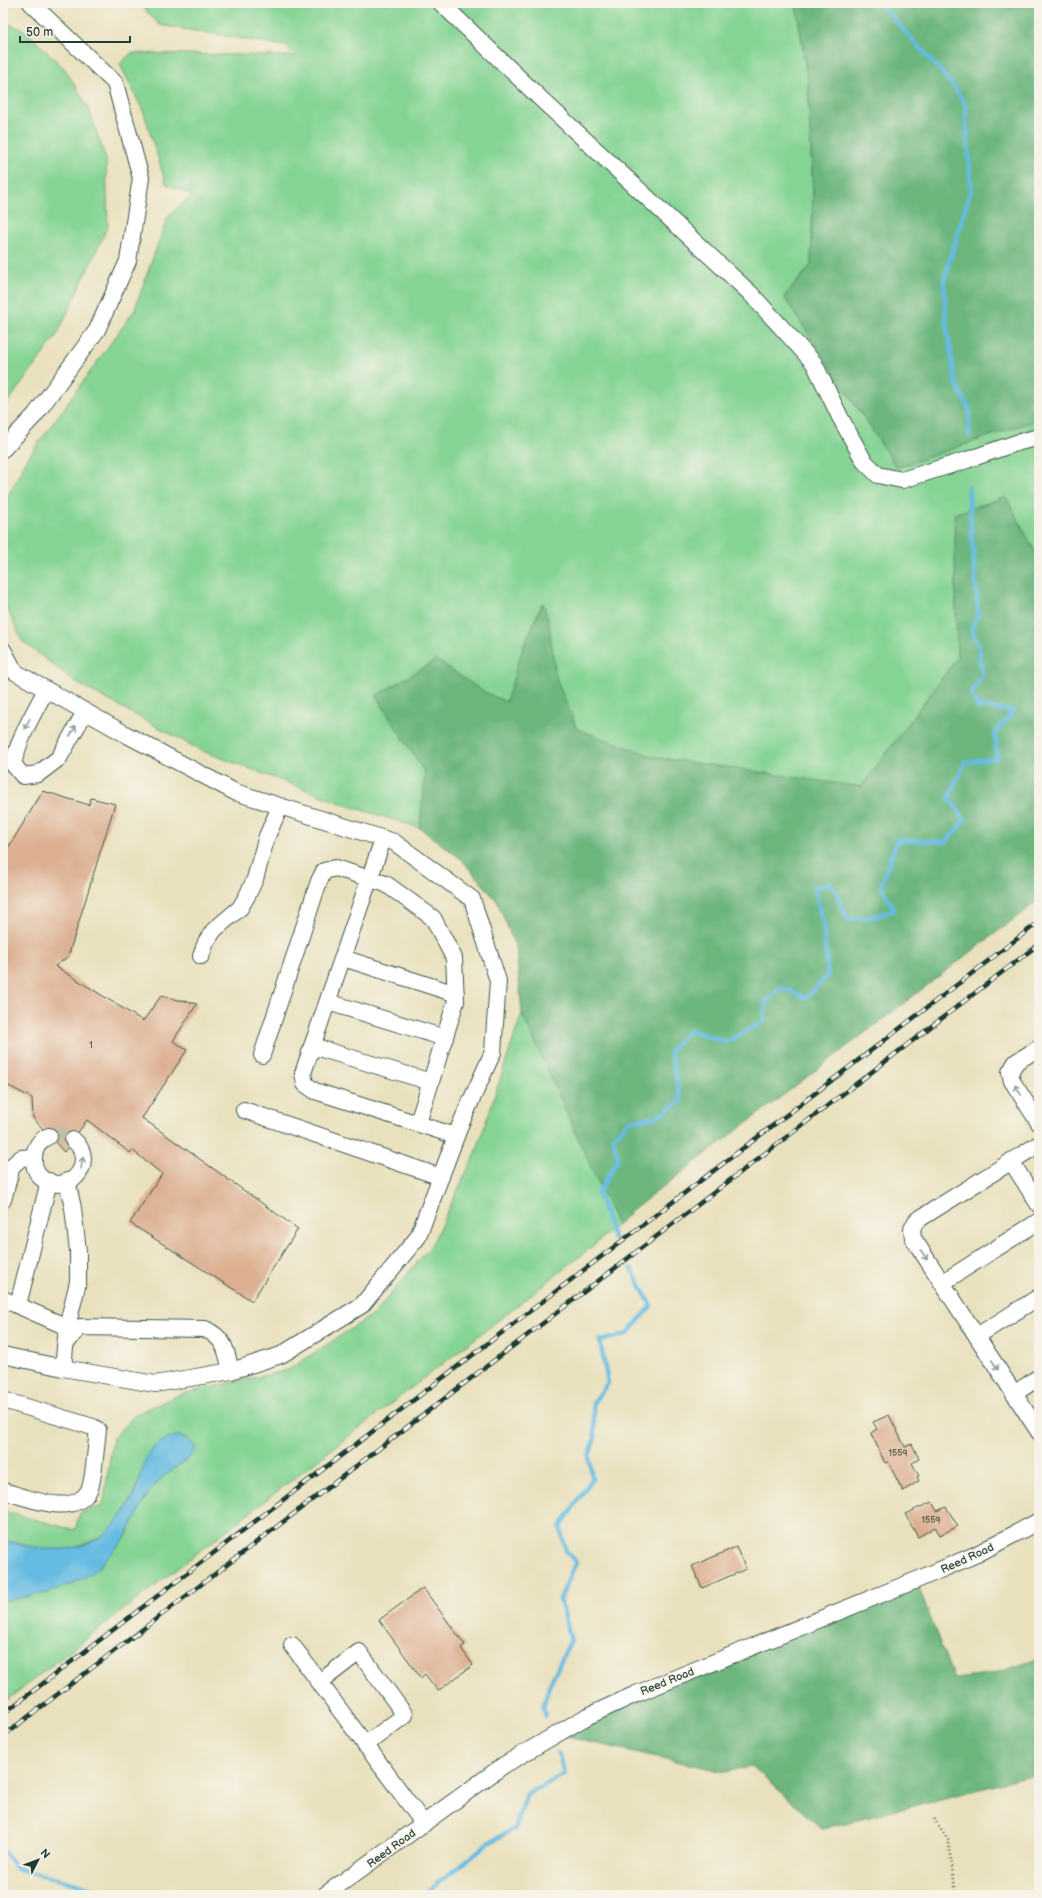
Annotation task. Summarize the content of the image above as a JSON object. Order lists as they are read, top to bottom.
{
  "streets": {
    "street": ["Reed Road"]
  },
  "house_numbers": ["1", "1559", "1559"],
  "scale_bar": "50 m",
  "north": "top right"
}
